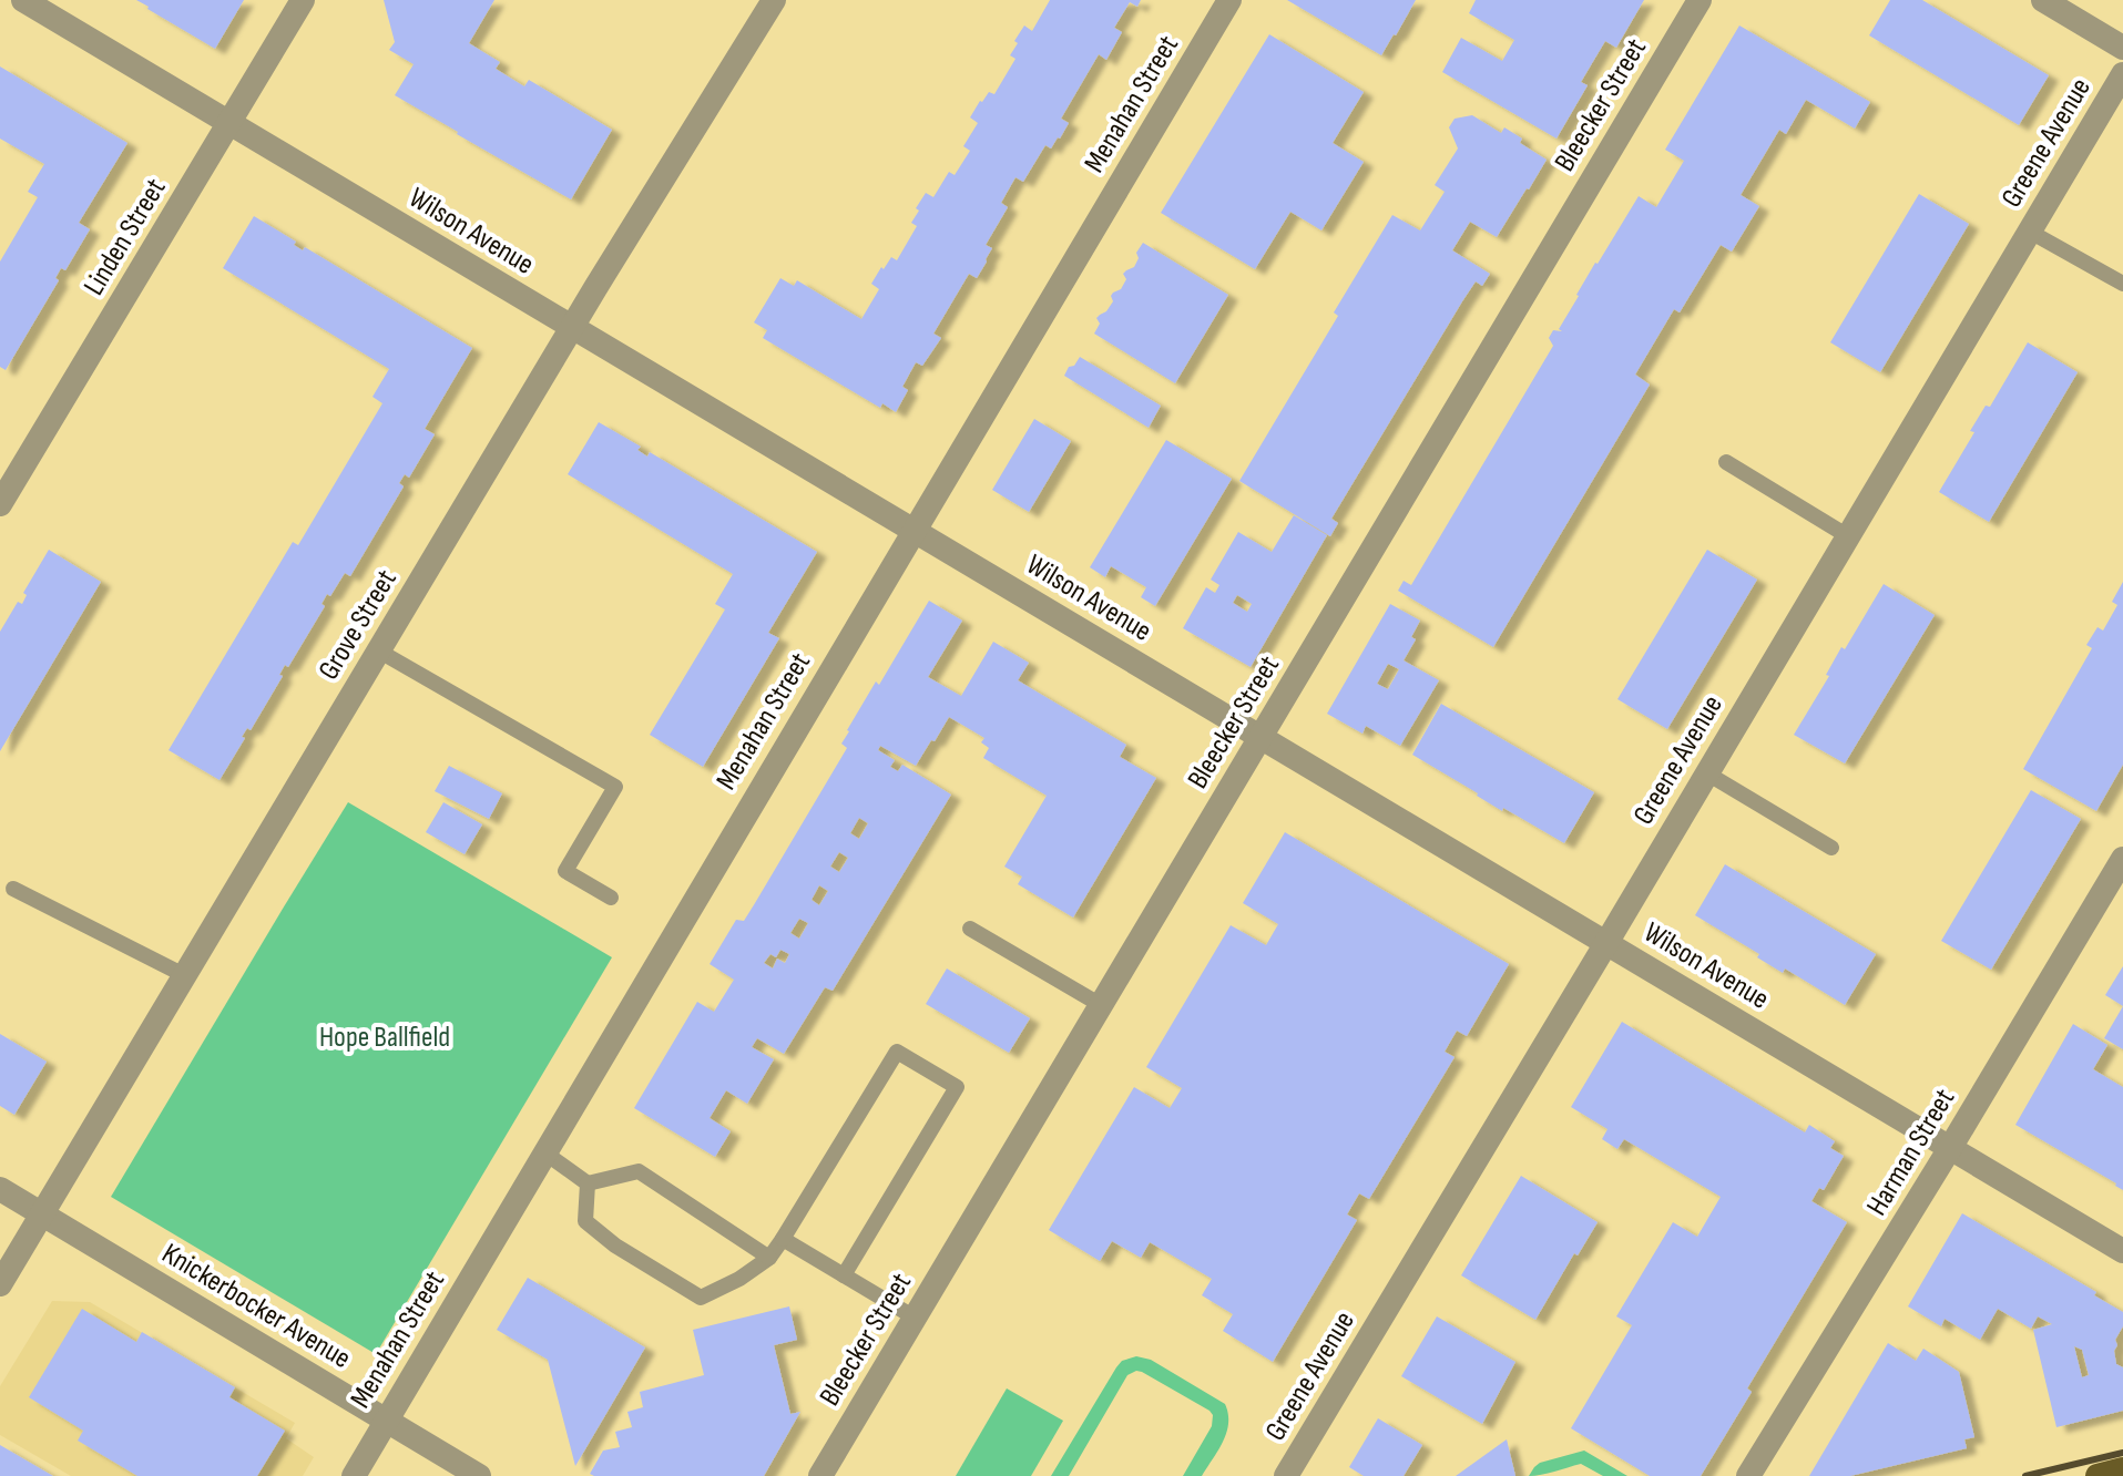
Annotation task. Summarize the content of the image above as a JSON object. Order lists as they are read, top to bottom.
{
  "streets": {
    "street": [
      "Menahan Street",
      "Bleecker Street",
      "Greene Avenue",
      "Wilson Avenue",
      "Linden Street",
      "Grove Street",
      "Harman Street",
      "Knickerbocker Avenue"
    ]
  },
  "crossings": [
    ["Menahan Street", "Wilson Avenue"],
    ["Menahan Street", "Knickerbocker Avenue"],
    ["Bleecker Street", "Wilson Avenue"],
    ["Greene Avenue", "Wilson Avenue"],
    ["Wilson Avenue", "Linden Street"],
    ["Wilson Avenue", "Grove Street"],
    ["Wilson Avenue", "Harman Street"],
    ["Grove Street", "Knickerbocker Avenue"]
  ],
  "parks": ["Hope Ballfield"]
}
